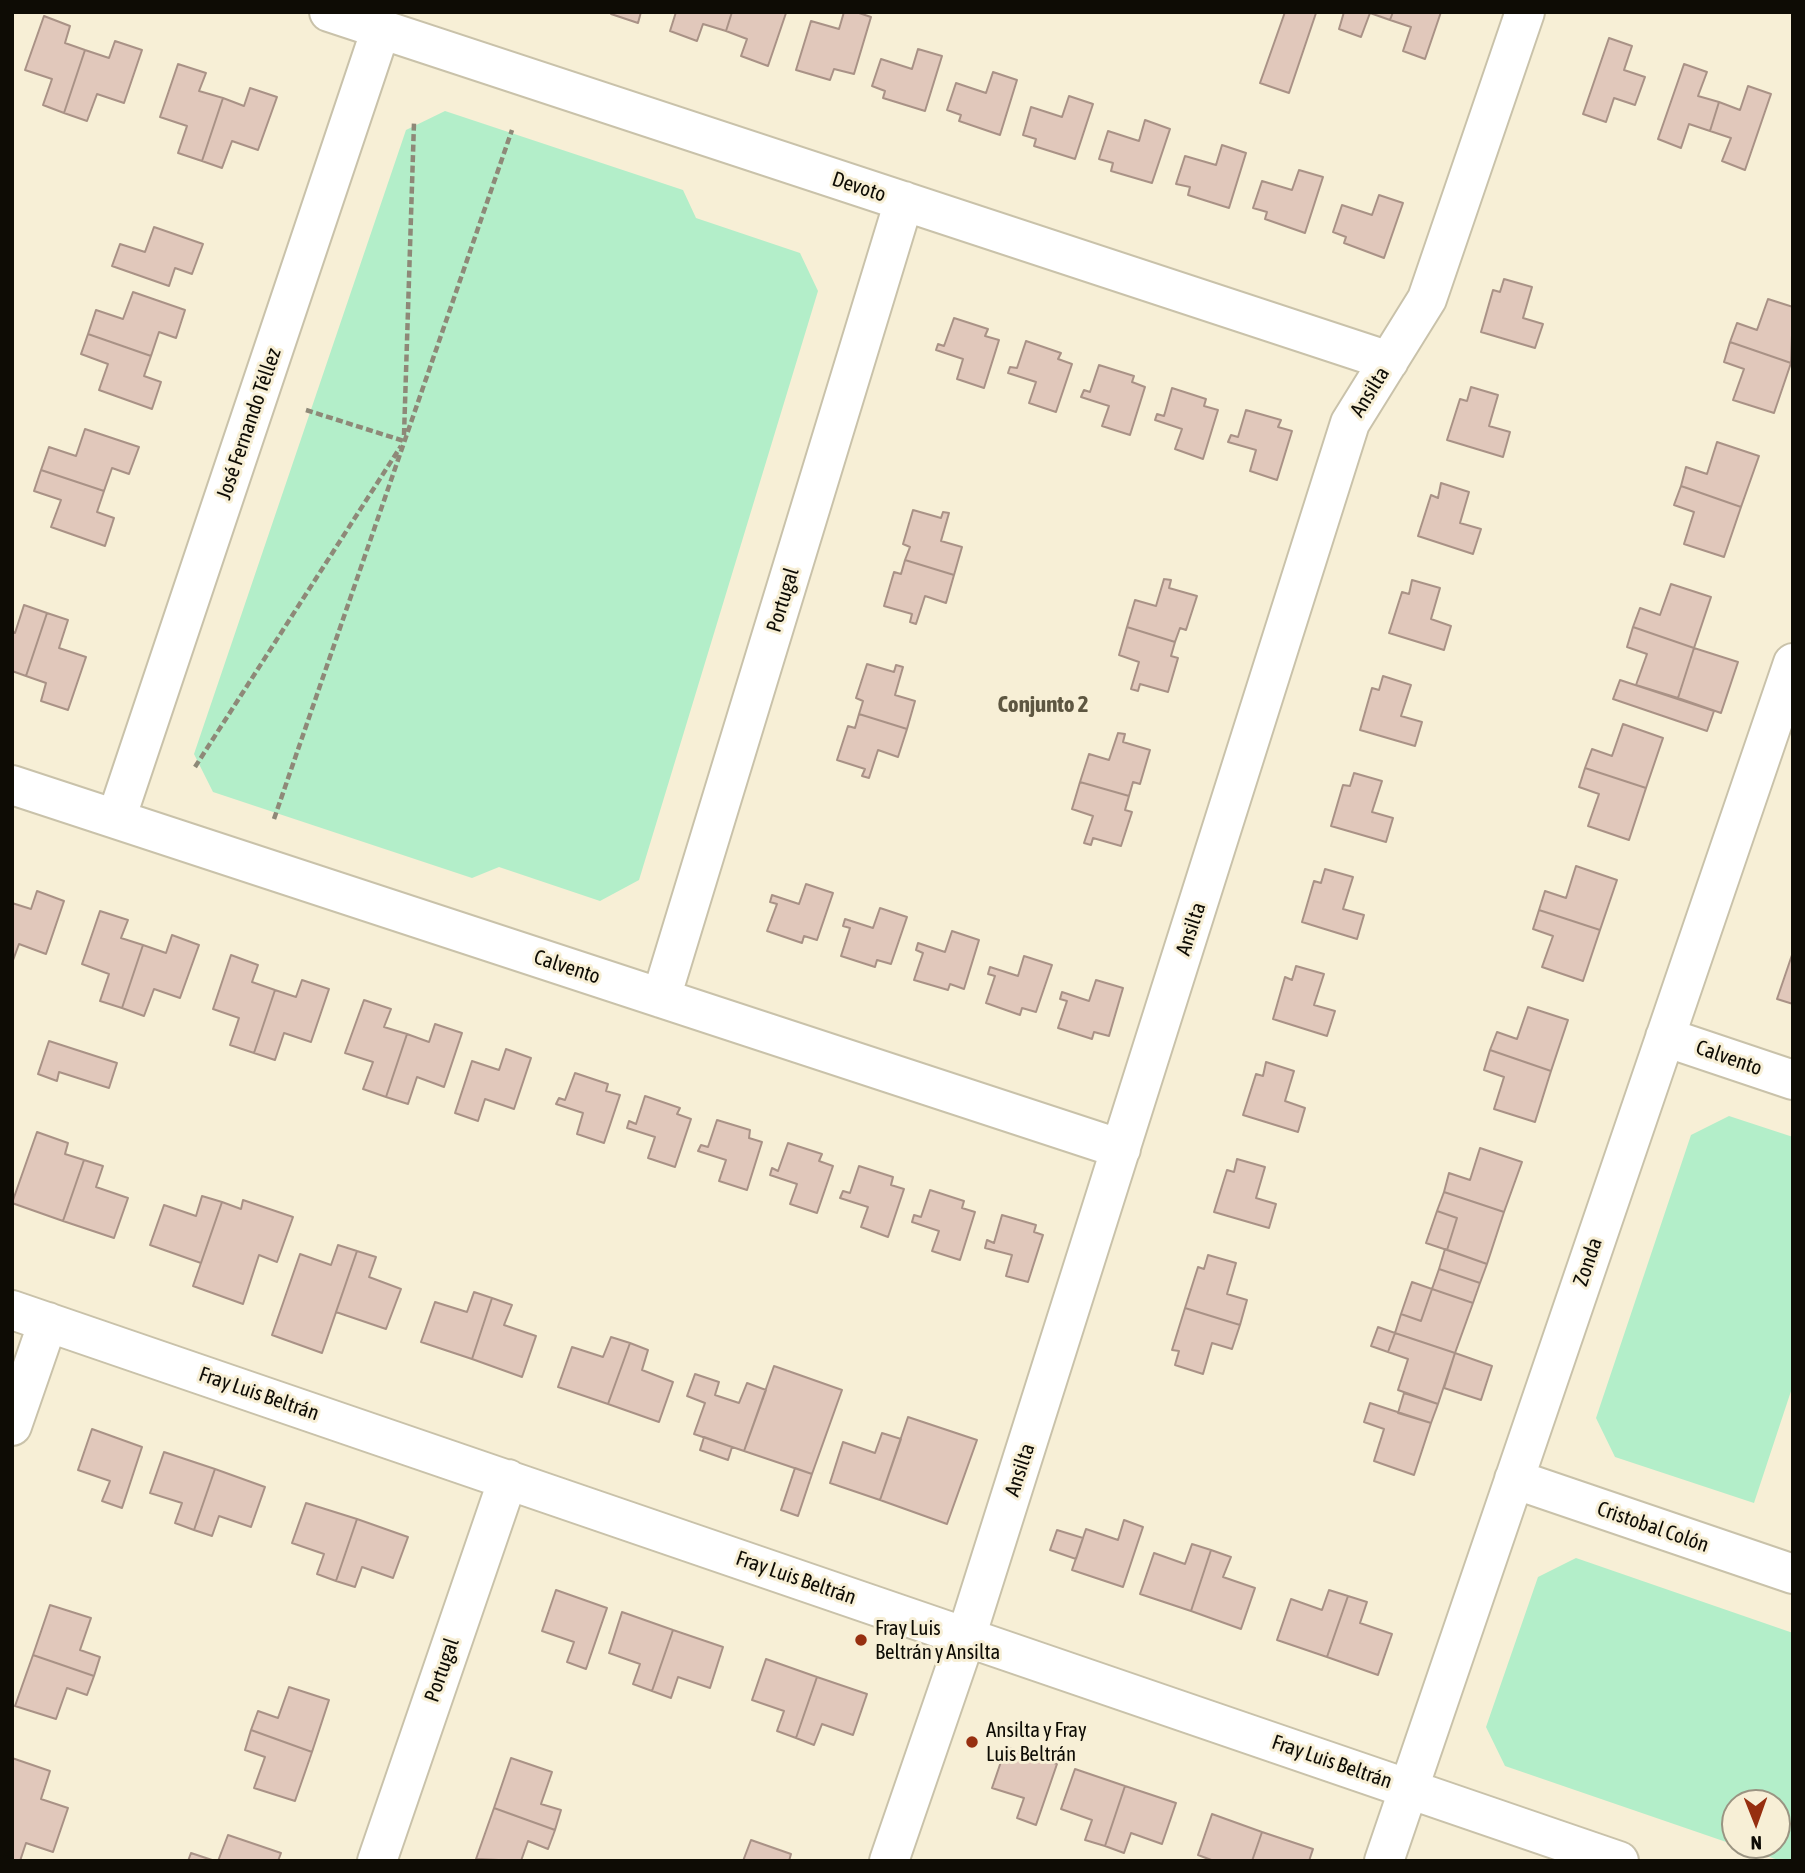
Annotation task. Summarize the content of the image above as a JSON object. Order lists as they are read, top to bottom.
{
  "streets": {
    "street": [
      "Devoto",
      "Ansilta",
      "José Fernando Téllez",
      "Portugal",
      "Calvento",
      "Zonda",
      "Fray Luis Beltrán",
      "Cristobal Colón"
    ]
  },
  "crossings": [
    ["Devoto", "Ansilta"],
    ["Devoto", "José Fernando Téllez"],
    ["Devoto", "Portugal"],
    ["Ansilta", "Calvento"],
    ["Ansilta", "Fray Luis Beltrán"],
    ["José Fernando Téllez", "Calvento"],
    ["Portugal", "Calvento"],
    ["Portugal", "Fray Luis Beltrán"],
    ["Calvento", "Zonda"],
    ["Zonda", "Fray Luis Beltrán"],
    ["Zonda", "Cristobal Colón"]
  ],
  "districts": ["Conjunto 2"],
  "places": ["Fray Luis Beltrán y Ansilta", "Ansilta y Fray Luis Beltrán"],
  "north": "bottom"
}
